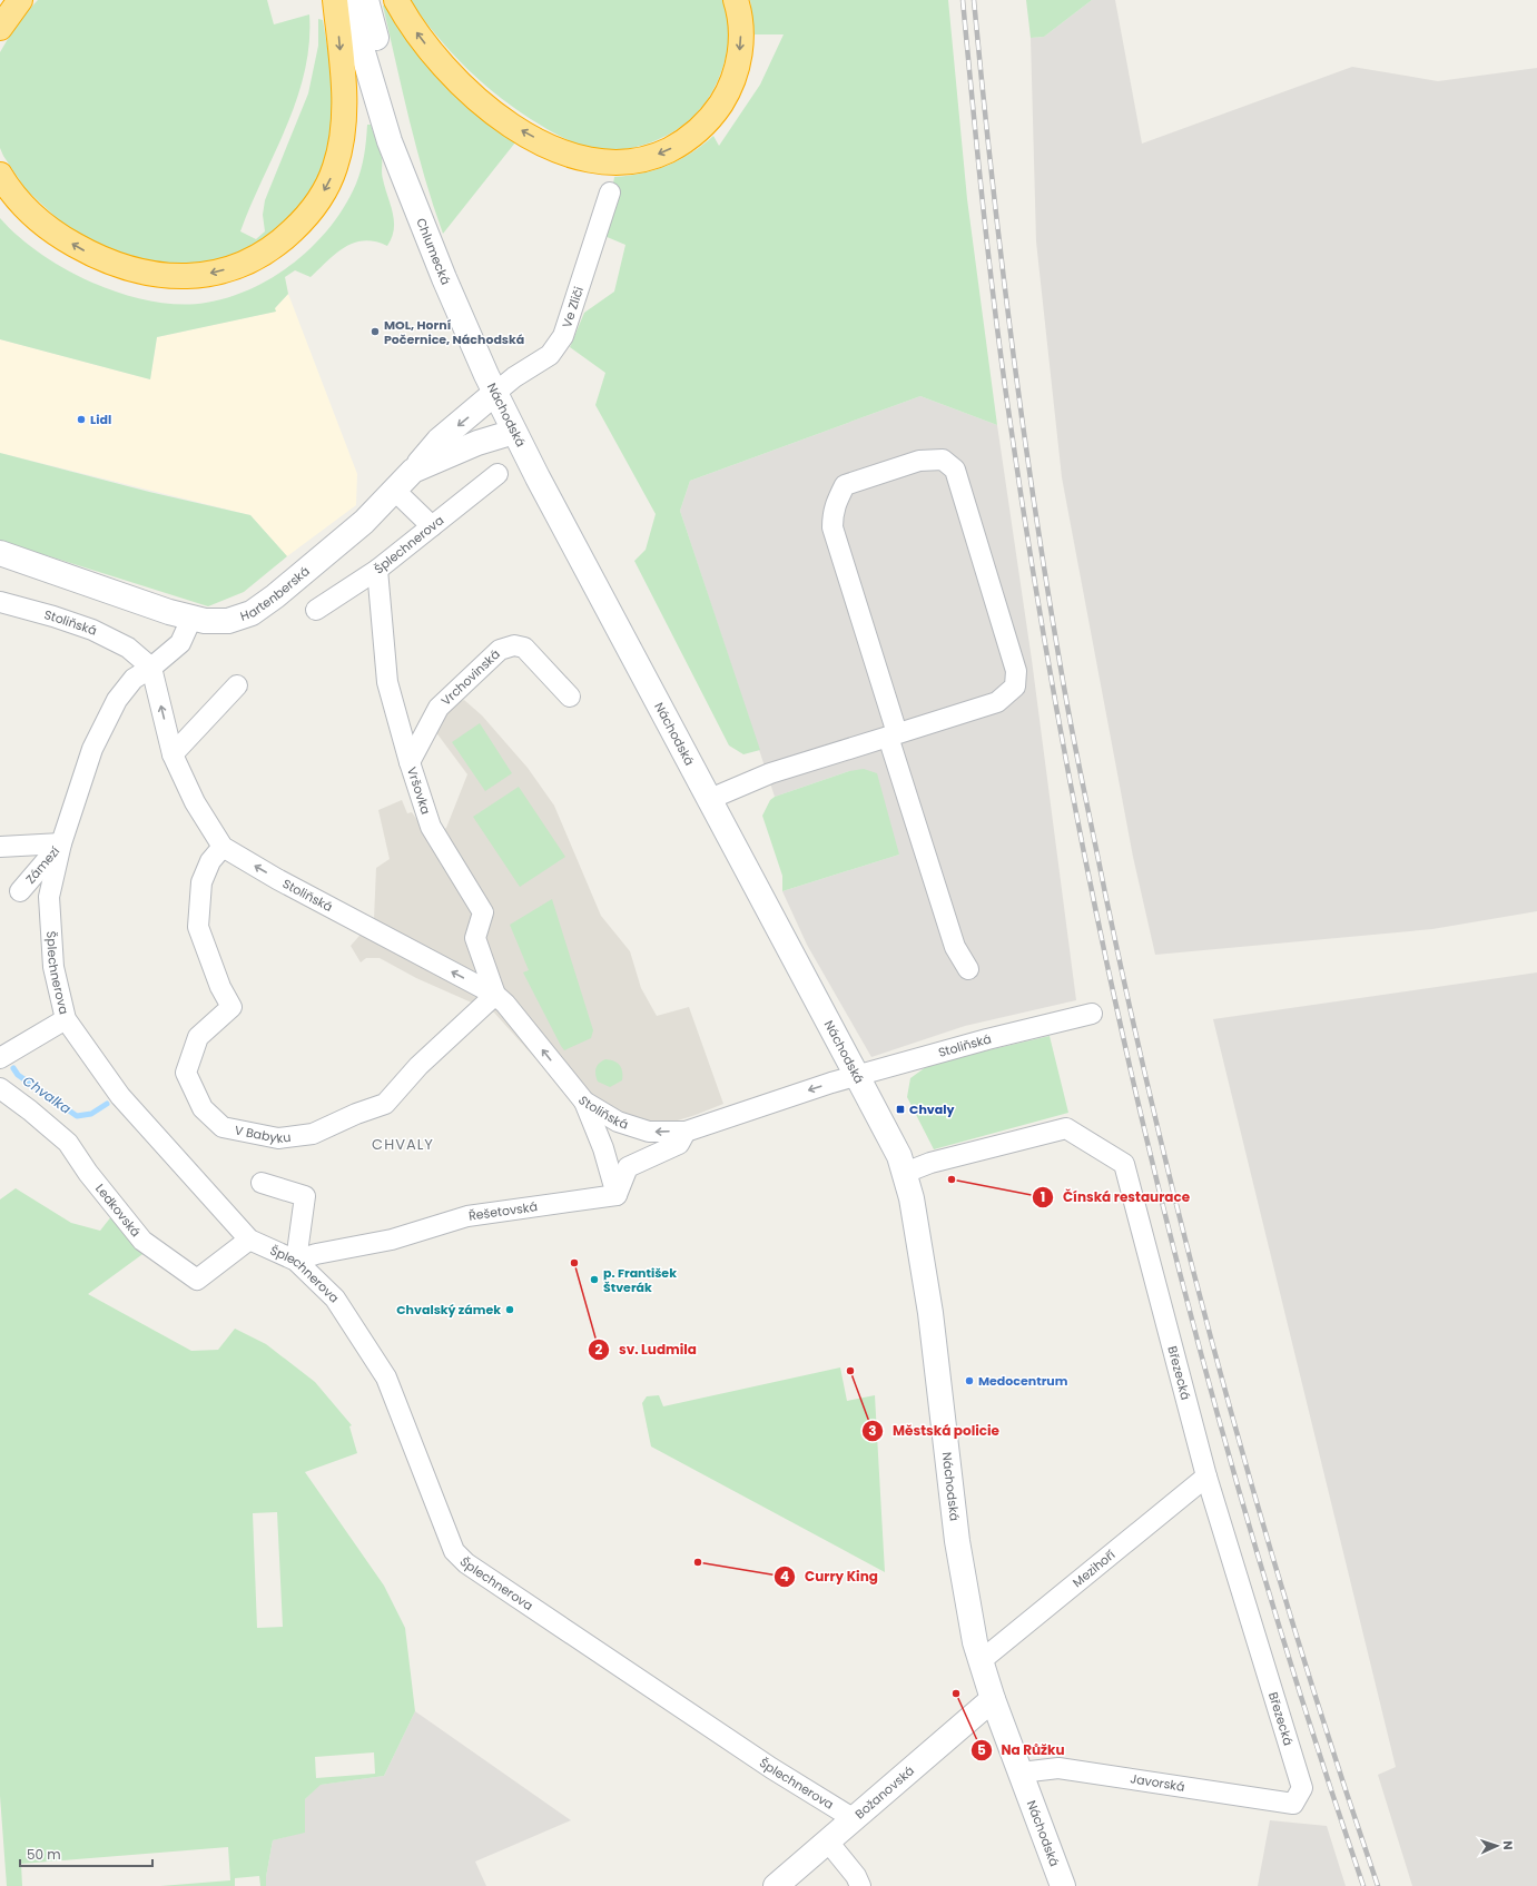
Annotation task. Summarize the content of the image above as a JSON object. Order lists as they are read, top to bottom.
{
  "streets": {
    "main road": [
      "Chlumecká",
      "Náchodská",
      "Hartenberská",
      "Božanovská"
    ],
    "street": [
      "Ve Zliči",
      "Šplechnerova",
      "Stoliňská",
      "Vrchovinská",
      "Vršovka",
      "Zámezí",
      "V Babyku",
      "Ledkovská",
      "Řešetovská",
      "Březecká",
      "Mezihoří",
      "Javorská"
    ]
  },
  "crossings": [
    ["Chlumecká", "Náchodská"],
    ["Ve Zliči", "Náchodská"],
    ["Náchodská", "Hartenberská"],
    ["Náchodská", "Stoliňská"],
    ["Náchodská", "Březecká"],
    ["Náchodská", "Mezihoří"],
    ["Náchodská", "Javorská"],
    ["Náchodská", "Božanovská"],
    ["Šplechnerova", "Hartenberská"],
    ["Šplechnerova", "Stoliňská"],
    ["Šplechnerova", "Vršovka"],
    ["Šplechnerova", "Zámezí"],
    ["Šplechnerova", "Ledkovská"],
    ["Šplechnerova", "Řešetovská"],
    ["Šplechnerova", "Božanovská"],
    ["Stoliňská", "Vršovka"],
    ["Stoliňská", "V Babyku"],
    ["Vrchovinská", "Vršovka"],
    ["Vršovka", "V Babyku"],
    ["Březecká", "Mezihoří"],
    ["Březecká", "Javorská"]
  ],
  "one_way": ["Stoliňská"],
  "districts": ["CHVALY"],
  "water": ["Chvalka"],
  "places": {
    "other": [
      "MOL, Horní Počernice, Náchodská",
      "Lidl",
      "Čínská restaurace",
      "sv. Ludmila",
      "p. František Štverák",
      "Chvalský zámek",
      "Městská policie",
      "Medocentrum",
      "Curry King",
      "Na Růžku"
    ],
    "transit": ["Chvaly"]
  },
  "scale_bar": "50 m",
  "north": "right"
}
